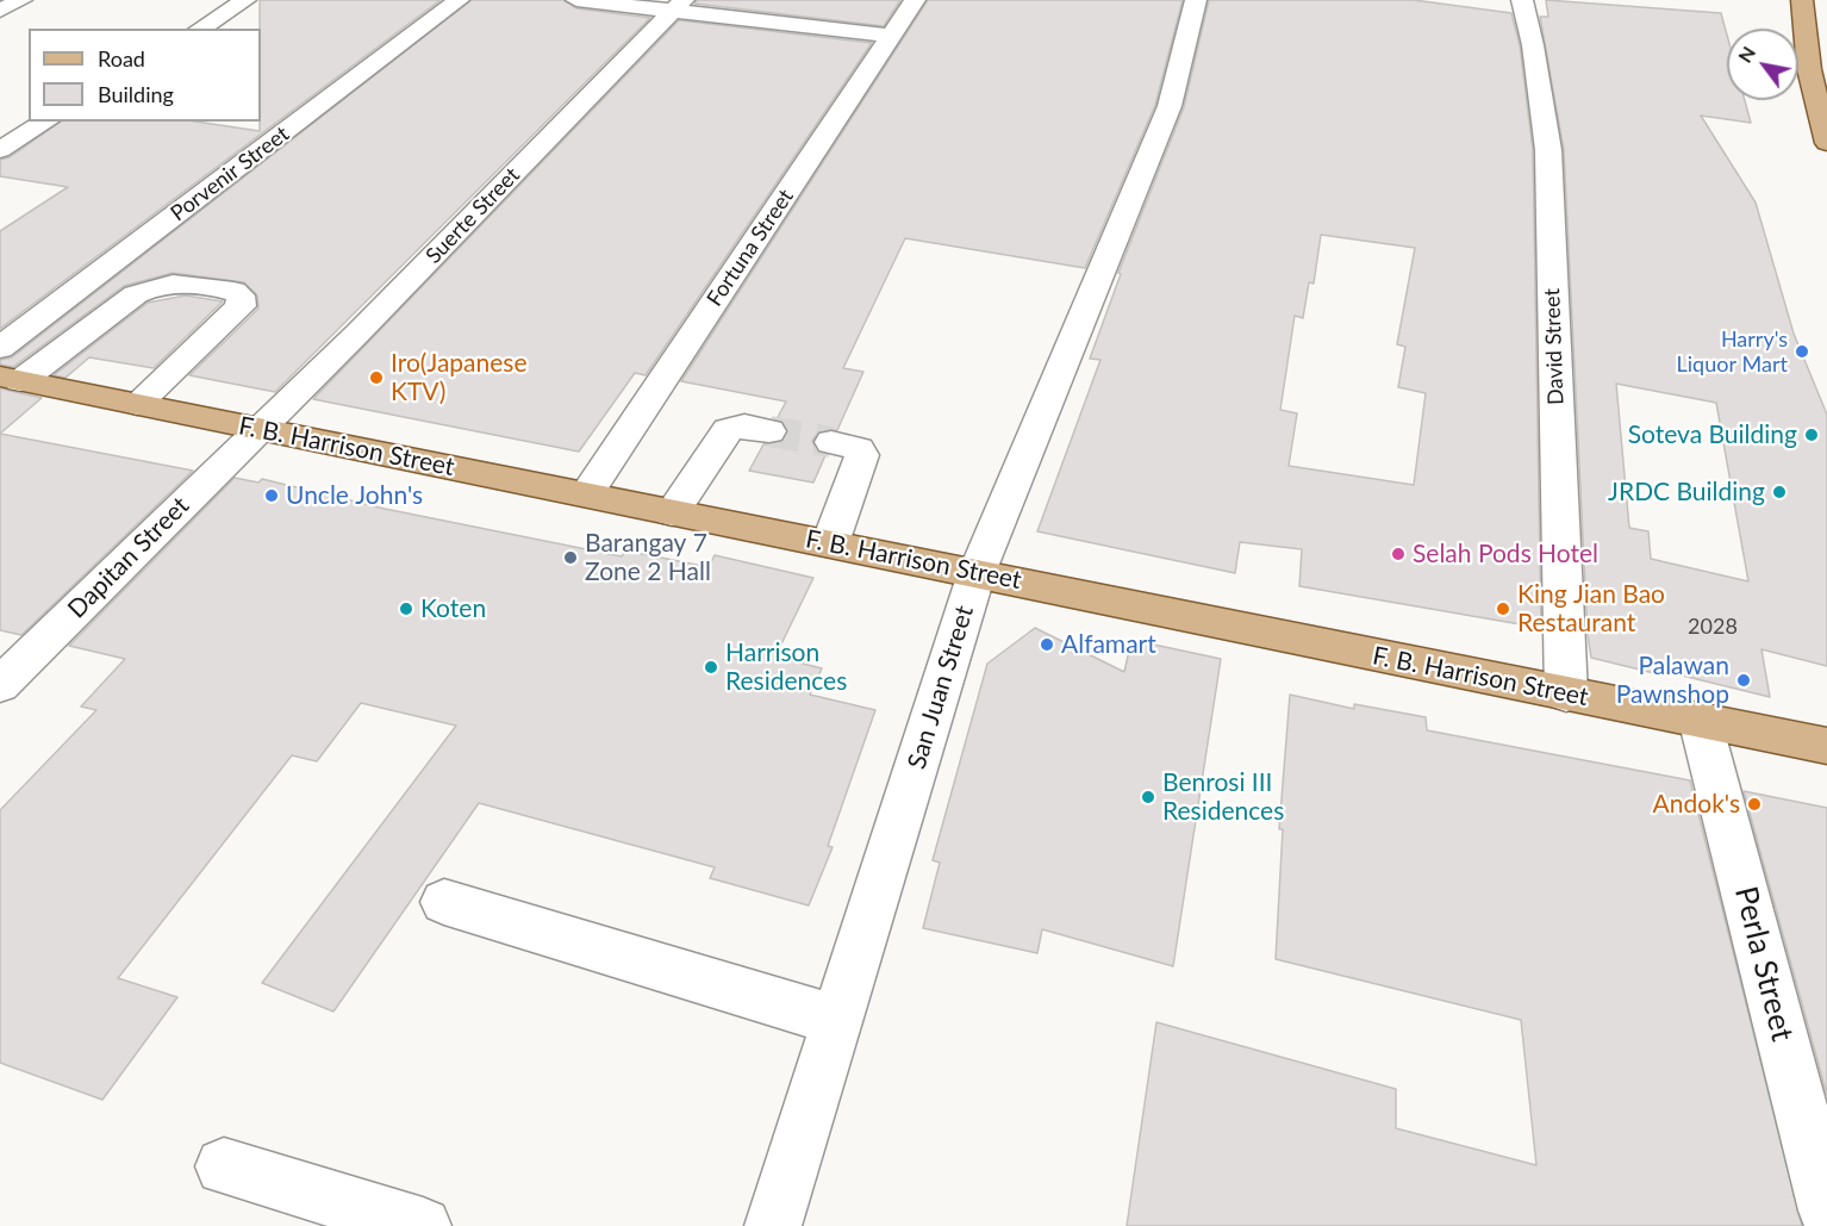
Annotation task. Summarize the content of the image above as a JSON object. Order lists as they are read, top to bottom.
{
  "streets": {
    "main road": ["F. B. Harrison Street"],
    "street": [
      "Porvenir Street",
      "Suerte Street",
      "Fortuna Street",
      "David Street",
      "Dapitan Street",
      "San Juan Street",
      "Perla Street"
    ]
  },
  "crossings": [
    ["Suerte Street", "F. B. Harrison Street"],
    ["Suerte Street", "Dapitan Street"],
    ["Fortuna Street", "F. B. Harrison Street"],
    ["David Street", "F. B. Harrison Street"],
    ["F. B. Harrison Street", "Dapitan Street"],
    ["F. B. Harrison Street", "San Juan Street"],
    ["F. B. Harrison Street", "Perla Street"]
  ],
  "places": [
    "Harry's Liquor Mart",
    "Iro(Japanese KTV)",
    "Soteva Building",
    "JRDC Building",
    "Uncle John's",
    "Selah Pods Hotel",
    "Barangay 7 Zone 2 Hall",
    "Koten",
    "King Jian Bao Restaurant",
    "Alfamart",
    "Harrison Residences",
    "Palawan Pawnshop",
    "Benrosi III Residences",
    "Andok's"
  ],
  "house_numbers": ["2028"],
  "legend": ["Road", "Building"],
  "north": "top left"
}
